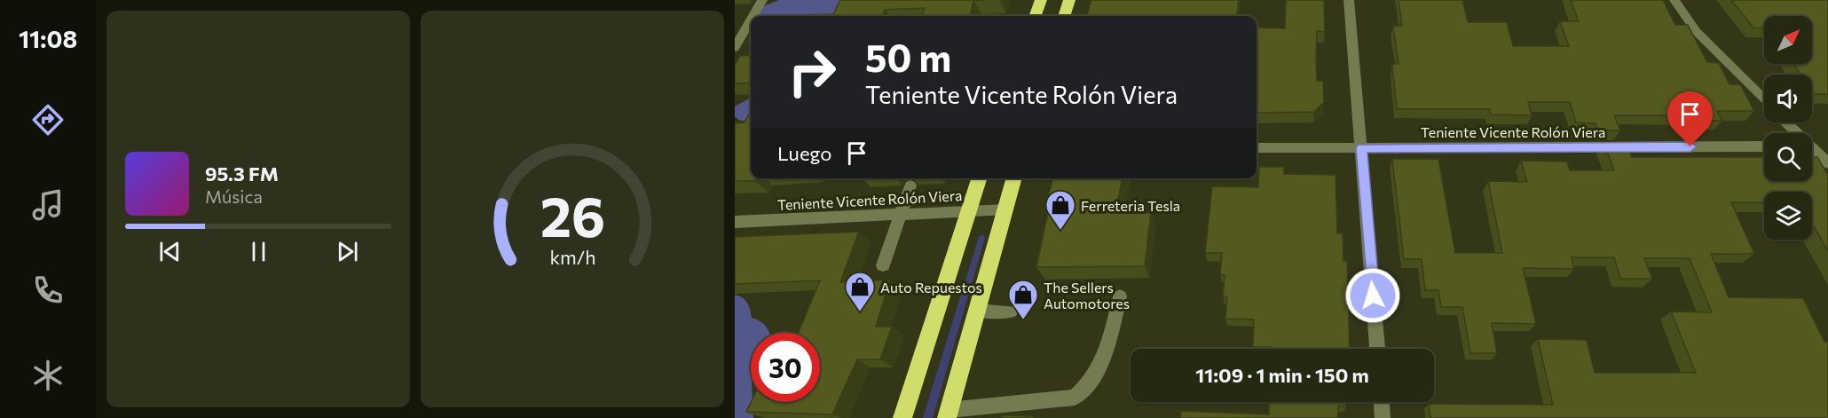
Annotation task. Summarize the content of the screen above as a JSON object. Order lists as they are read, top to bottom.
{
  "streets": {
    "street": ["Teniente Vicente Rolón Viera"]
  },
  "places": {
    "shop": ["Ferreteria Tesla", "Auto Repuestos", "The Sellers Automotores"]
  },
  "north": "top right",
  "page": {
    "tabs": "11:08",
    "turn": ["50 m", "Teniente Vicente Rolón Viera"],
    "then": "Luego",
    "song": ["95.3 FM", "Música"],
    "limit": "30",
    "trip": "11:09 · 1 min · 150 m",
    "gauge": ["26", "km/h"]
  }
}
